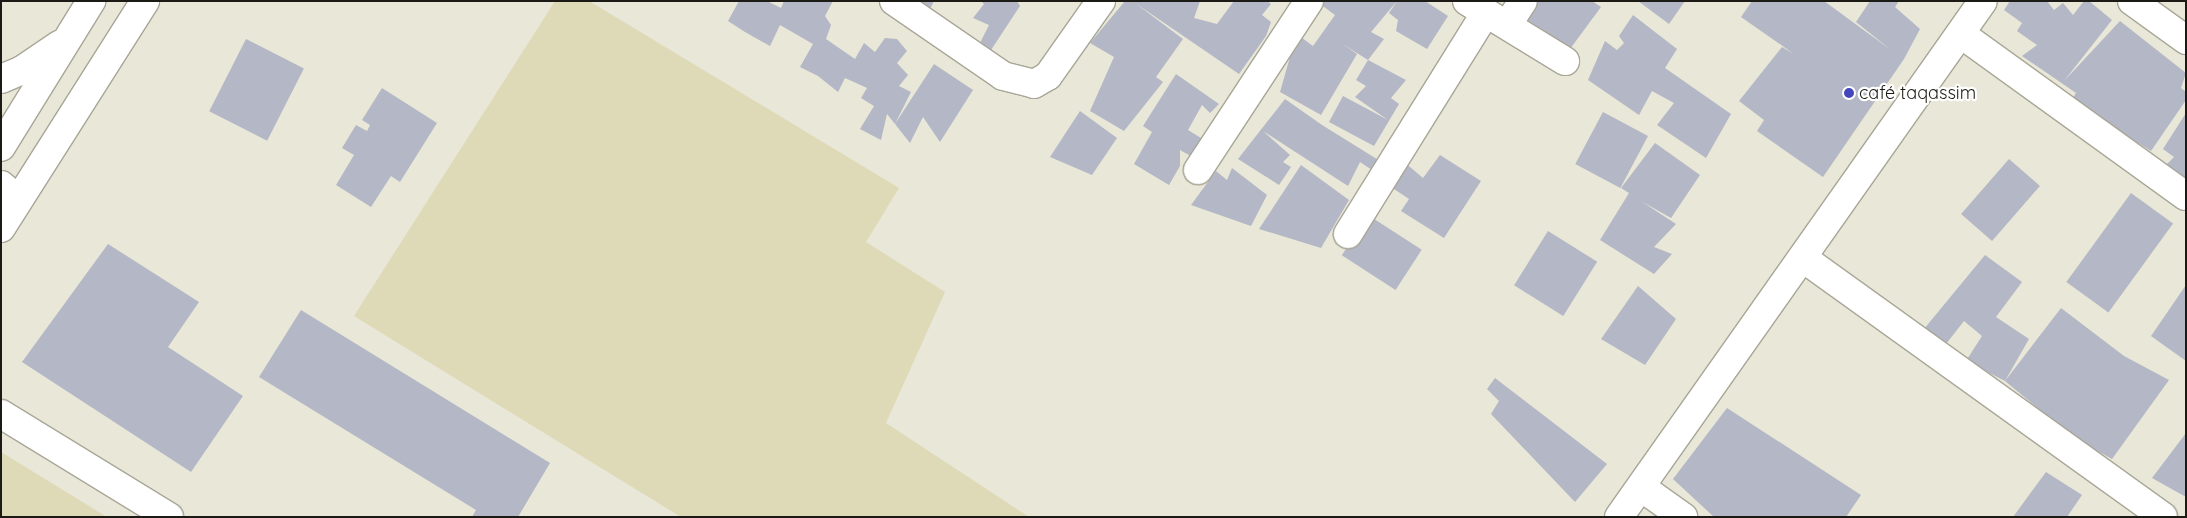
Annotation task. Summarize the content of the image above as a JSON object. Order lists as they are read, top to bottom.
{
  "places": ["café taqassim"]
}
